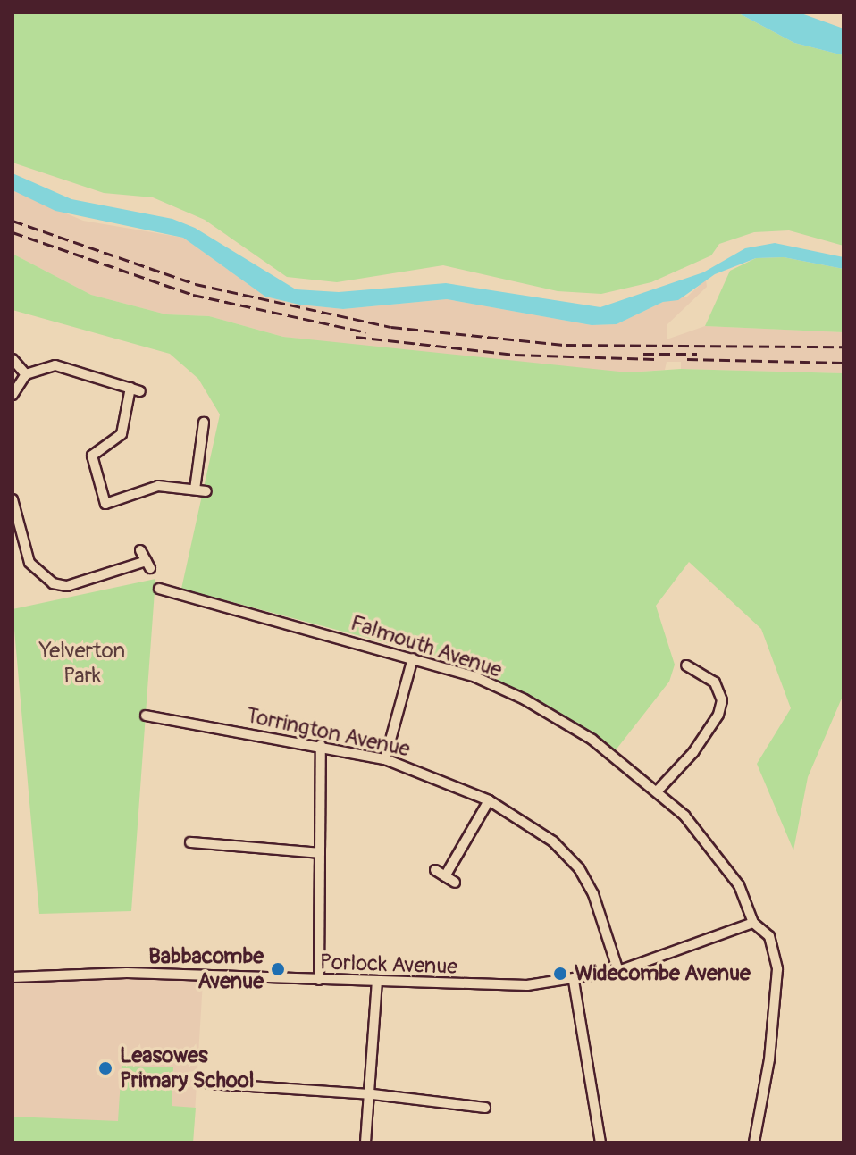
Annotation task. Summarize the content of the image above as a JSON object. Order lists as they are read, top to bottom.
{
  "streets": {
    "street": ["Falmouth Avenue", "Torrington Avenue", "Porlock Avenue"]
  },
  "crossings": [
    ["Falmouth Avenue", "Porlock Avenue"],
    ["Torrington Avenue", "Porlock Avenue"]
  ],
  "parks": ["Yelverton Park"],
  "places": ["Babbacombe Avenue", "Widecombe Avenue", "Leasowes Primary School"]
}
